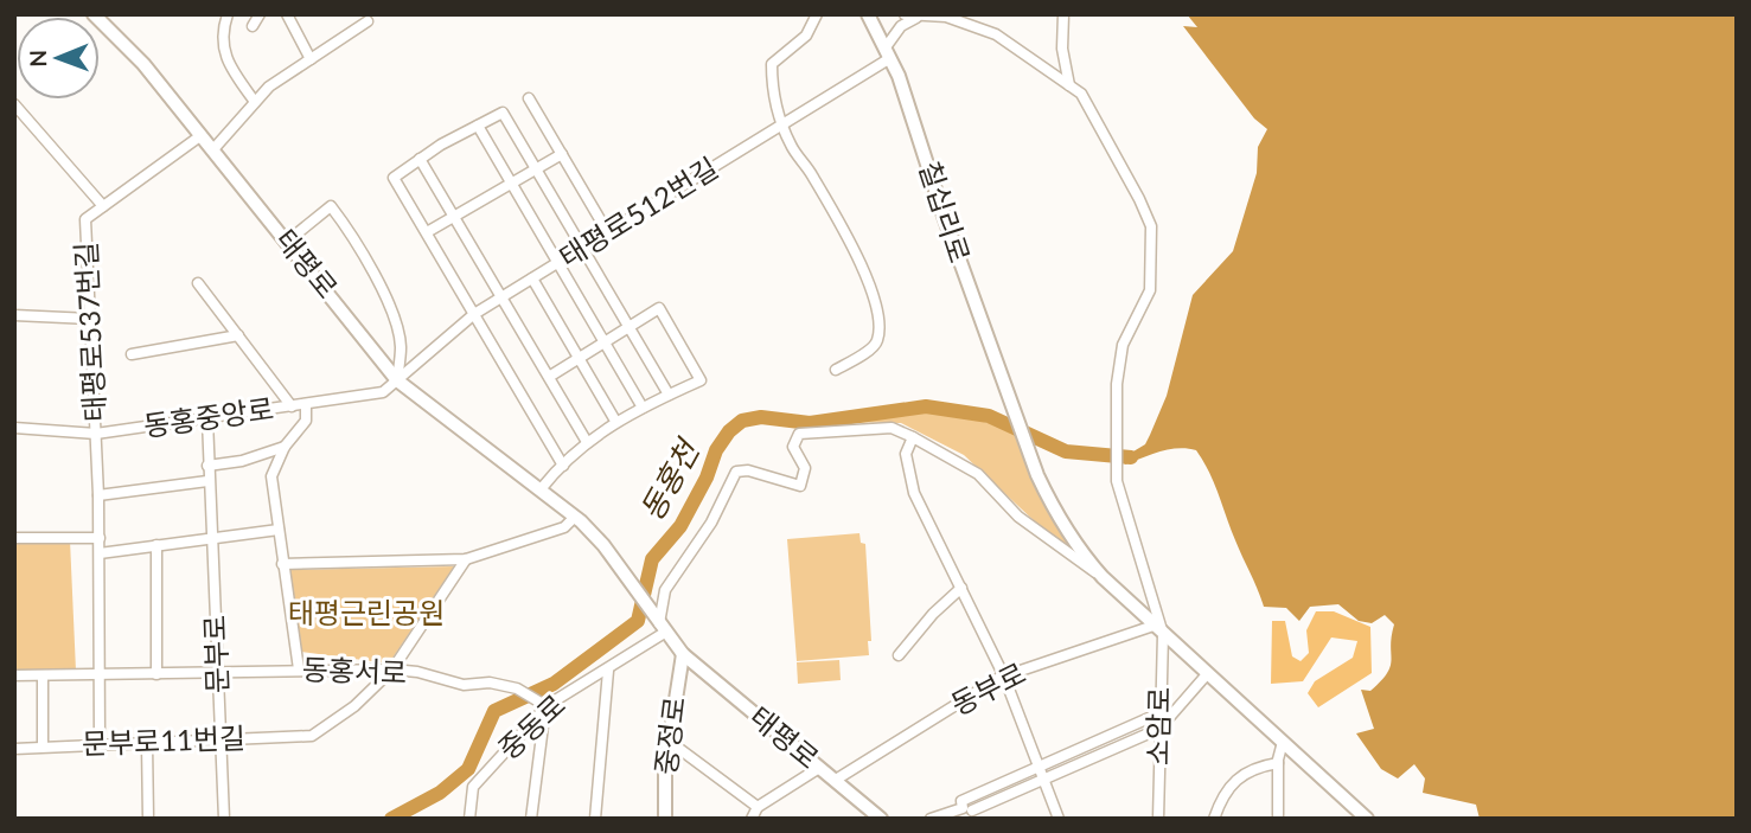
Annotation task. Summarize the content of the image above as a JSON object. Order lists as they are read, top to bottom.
{
  "streets": {
    "main road": ["칠십리로", "태평로", "중정로"],
    "street": [
      "태평로512번길",
      "태평로537번길",
      "동홍중앙로",
      "문부로",
      "동홍서로",
      "동부로",
      "소암로",
      "중동로",
      "문부로11번길"
    ]
  },
  "crossings": [
    ["칠십리로", "태평로512번길"],
    ["태평로512번길", "태평로"],
    ["태평로512번길", "동홍중앙로"],
    ["태평로", "태평로537번길"],
    ["태평로", "동홍중앙로"],
    ["태평로", "동부로"],
    ["태평로", "중동로"],
    ["태평로", "중정로"],
    ["태평로537번길", "동홍중앙로"],
    ["태평로537번길", "동홍서로"],
    ["태평로537번길", "문부로11번길"],
    ["동홍중앙로", "문부로"],
    ["문부로", "동홍서로"],
    ["문부로", "문부로11번길"],
    ["동홍서로", "중동로"],
    ["동홍서로", "문부로11번길"],
    ["동부로", "소암로"]
  ],
  "water": ["동홍천"],
  "parks": ["태평근린공원"],
  "north": "left"
}
